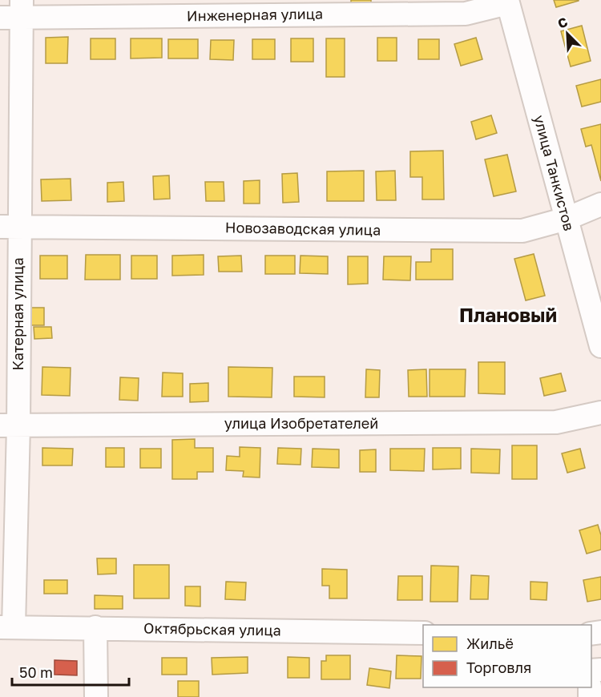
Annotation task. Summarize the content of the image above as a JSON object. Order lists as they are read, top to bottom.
{
  "streets": {
    "street": [
      "Инженерная улица",
      "улица Танкистов",
      "Новозаводская улица",
      "Катерная улица",
      "улица Изобретателей",
      "Октябрьская улица"
    ]
  },
  "crossings": [
    ["Инженерная улица", "улица Танкистов"],
    ["Инженерная улица", "Катерная улица"],
    ["улица Танкистов", "Новозаводская улица"],
    ["Новозаводская улица", "Катерная улица"],
    ["Катерная улица", "улица Изобретателей"],
    ["Катерная улица", "Октябрьская улица"]
  ],
  "districts": ["Плановый"],
  "legend": ["Жильё", "Торговля"],
  "scale_bar": "50 m",
  "north": "top left"
}
